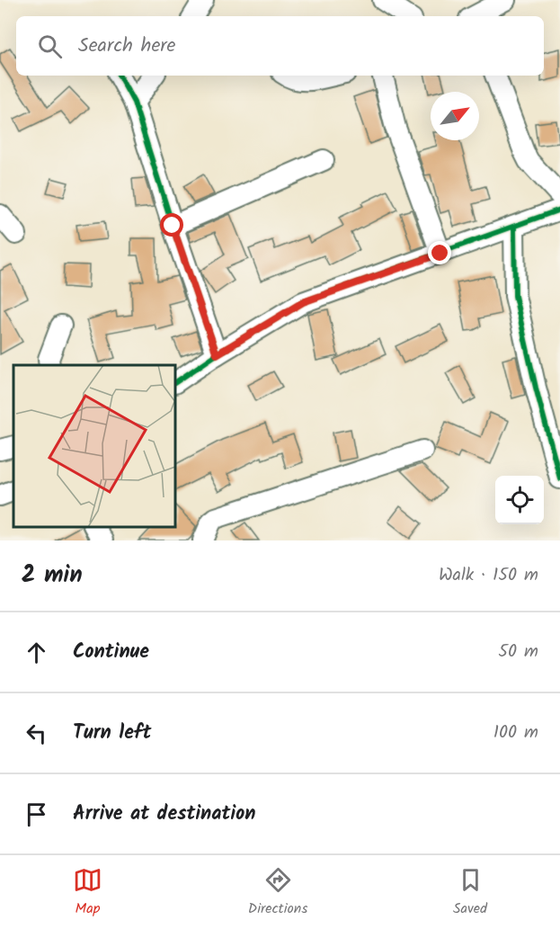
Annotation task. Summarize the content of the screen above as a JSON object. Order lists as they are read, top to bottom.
{
  "north": "top right",
  "page": {
    "search": "Search here",
    "heading": ["2 min", "Walk · 150 m"],
    "list": [
      ["Continue", "50 m"],
      ["Turn left", "100 m"],
      "Arrive at destination"
    ],
    "nav": ["Map", "Directions", "Saved"]
  }
}
